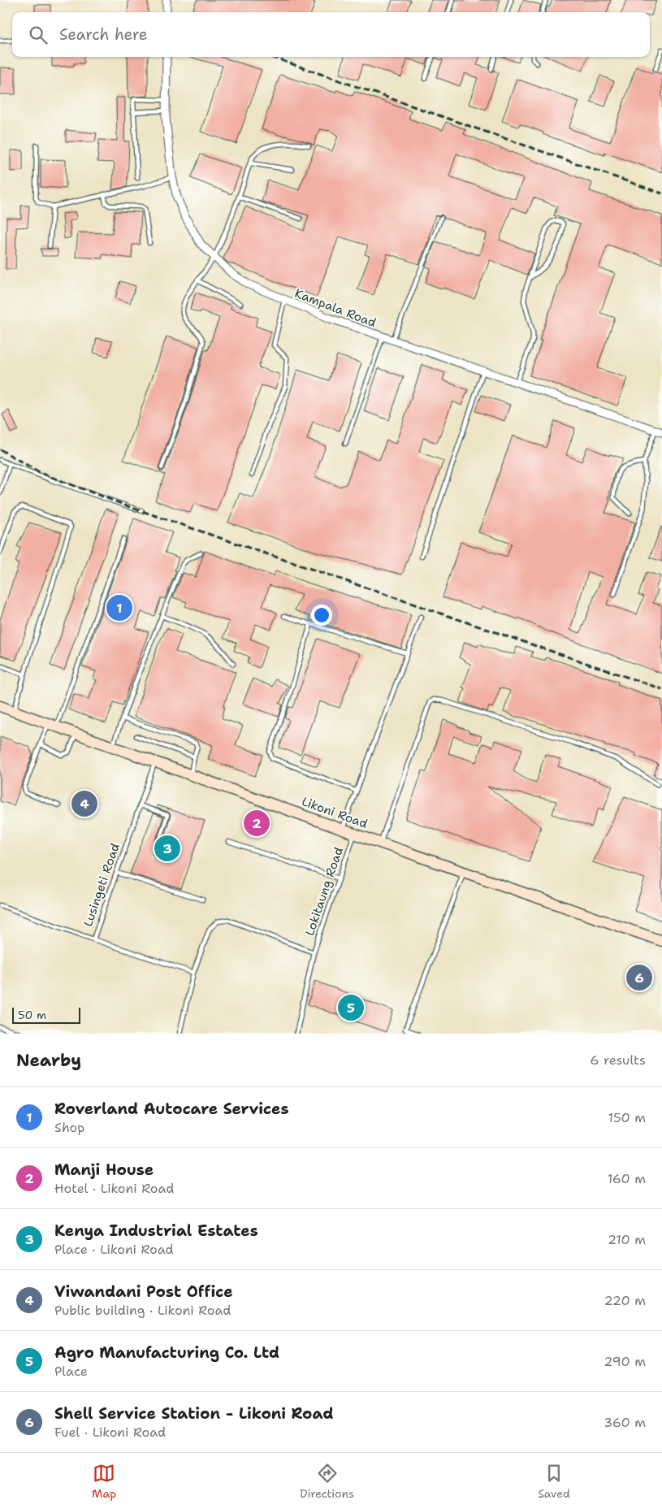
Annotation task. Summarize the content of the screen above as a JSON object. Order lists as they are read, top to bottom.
{
  "streets": {
    "street": ["Kampala Road", "Likoni Road"],
    "lane": ["Lusingeti Road", "Lokitaung Road"]
  },
  "crossings": [
    ["Likoni Road", "Lusingeti Road"],
    ["Likoni Road", "Lokitaung Road"]
  ],
  "scale_bar": "50 m",
  "page": {
    "search": "Search here",
    "pins": [
      "1",
      "4",
      "2",
      "3",
      "6",
      "5"
    ],
    "scale": "50 m",
    "heading": ["Nearby", "6 results"],
    "list": [
      {
        "mark": "1",
        "name": "Roverland Autocare Services",
        "note": "Shop",
        "value": "150 m"
      },
      {
        "mark": "2",
        "name": "Manji House",
        "note": "Hotel · Likoni Road",
        "value": "160 m"
      },
      {
        "mark": "3",
        "name": "Kenya Industrial Estates",
        "note": "Place · Likoni Road",
        "value": "210 m"
      },
      {
        "mark": "4",
        "name": "Viwandani Post Office",
        "note": "Public building · Likoni Road",
        "value": "220 m"
      },
      {
        "mark": "5",
        "name": "Agro Manufacturing Co. Ltd",
        "note": "Place",
        "value": "290 m"
      },
      {
        "mark": "6",
        "name": "Shell Service Station - Likoni Road",
        "note": "Fuel · Likoni Road",
        "value": "360 m"
      }
    ],
    "nav": ["Map", "Directions", "Saved"]
  }
}
